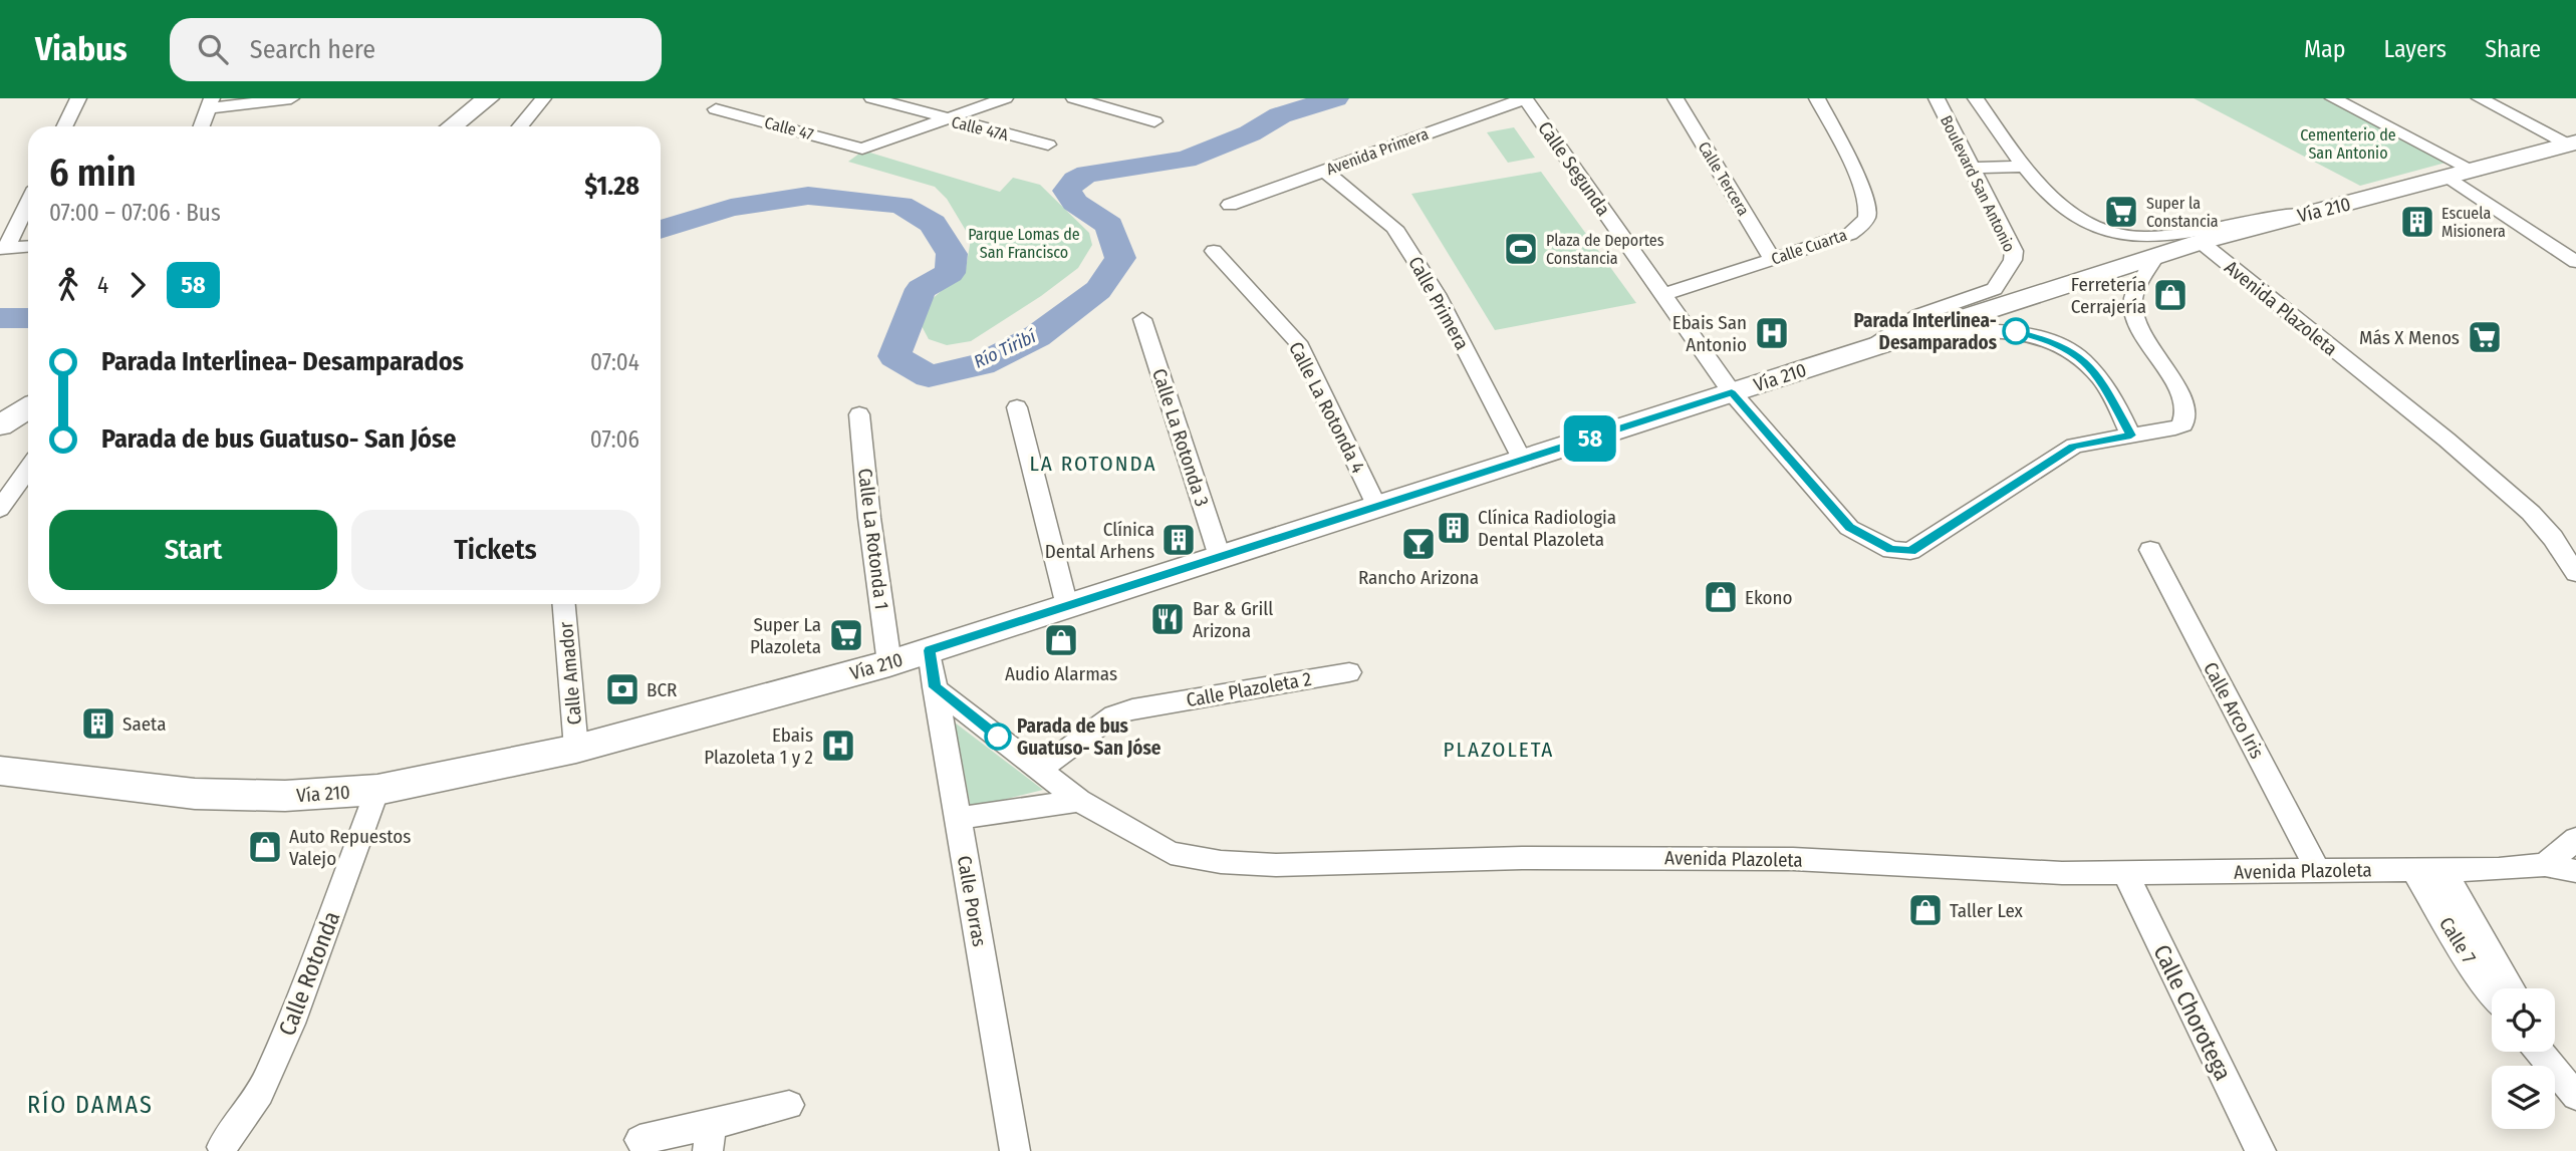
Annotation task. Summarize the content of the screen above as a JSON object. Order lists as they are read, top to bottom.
{
  "streets": {
    "main road": ["Vía 210"],
    "street": [
      "Calle 47",
      "Calle 47A",
      "Avenida Primera",
      "Calle Segunda",
      "Calle Tercera",
      "Boulevard San Antonio",
      "Calle Cuarta",
      "Calle Primera",
      "Avenida Plazoleta",
      "Calle La Rotonda 4",
      "Calle La Rotonda 3",
      "Calle La Rotonda 1",
      "Calle Amador",
      "Calle Plazoleta 2",
      "Calle Arco Iris",
      "Calle Porras",
      "Calle 7",
      "Calle Rotonda",
      "Calle Chorotega"
    ]
  },
  "crossings": [
    ["Calle 47", "Calle 47A"],
    ["Avenida Primera", "Calle Segunda"],
    ["Avenida Primera", "Calle Primera"],
    ["Calle Segunda", "Vía 210"],
    ["Calle Segunda", "Calle Cuarta"],
    ["Calle Tercera", "Calle Cuarta"],
    ["Boulevard San Antonio", "Vía 210"],
    ["Vía 210", "Calle Primera"],
    ["Vía 210", "Avenida Plazoleta"],
    ["Vía 210", "Calle La Rotonda 4"],
    ["Vía 210", "Calle La Rotonda 3"],
    ["Vía 210", "Calle La Rotonda 1"],
    ["Vía 210", "Calle Amador"],
    ["Vía 210", "Calle Porras"],
    ["Vía 210", "Calle Rotonda"],
    ["Avenida Plazoleta", "Calle Plazoleta 2"],
    ["Avenida Plazoleta", "Calle Arco Iris"],
    ["Avenida Plazoleta", "Calle Porras"],
    ["Avenida Plazoleta", "Calle 7"],
    ["Avenida Plazoleta", "Calle Chorotega"]
  ],
  "districts": ["LA ROTONDA", "PLAZOLETA", "RÍO DAMAS"],
  "water": ["Río Tiribí"],
  "parks": ["Cementerio de San Antonio", "Parque Lomas de San Francisco"],
  "places": {
    "supermarket": ["Super la Constancia", "Más X Menos", "Super La Plazoleta"],
    "building": [
      "Escuela Misionera",
      "Clínica Radiologia Dental Plazoleta",
      "Clínica Dental Arhens",
      "Saeta"
    ],
    "sports": ["Plaza de Deportes Constancia"],
    "shop": [
      "Ferretería Cerrajería",
      "Ekono",
      "Audio Alarmas",
      "Auto Repuestos Valejo",
      "Taller Lex"
    ],
    "other": ["Parada Interlinea- Desamparados", "Parada de bus Guatuso- San Jóse"],
    "hospital": ["Ebais San Antonio", "Ebais Plazoleta 1 y 2"],
    "bar": ["Rancho Arizona"],
    "restaurant": ["Bar & Grill Arizona"],
    "bank": ["BCR"]
  },
  "lines": ["bus line 58"],
  "page": {
    "header": "Viabus",
    "search": "Search here",
    "nav": ["Map", "Layers", "Share"],
    "on_map": "58",
    "heading": ["6 min", "07:00 – 07:06 · Bus", "$1.28"],
    "legs": ["4", "58"],
    "list": [
      {
        "name": "Parada Interlinea- Desamparados",
        "value": "07:04"
      },
      {
        "name": "Parada de bus Guatuso- San Jóse",
        "value": "07:06"
      }
    ],
    "buttons": ["Start", "Tickets"]
  }
}
